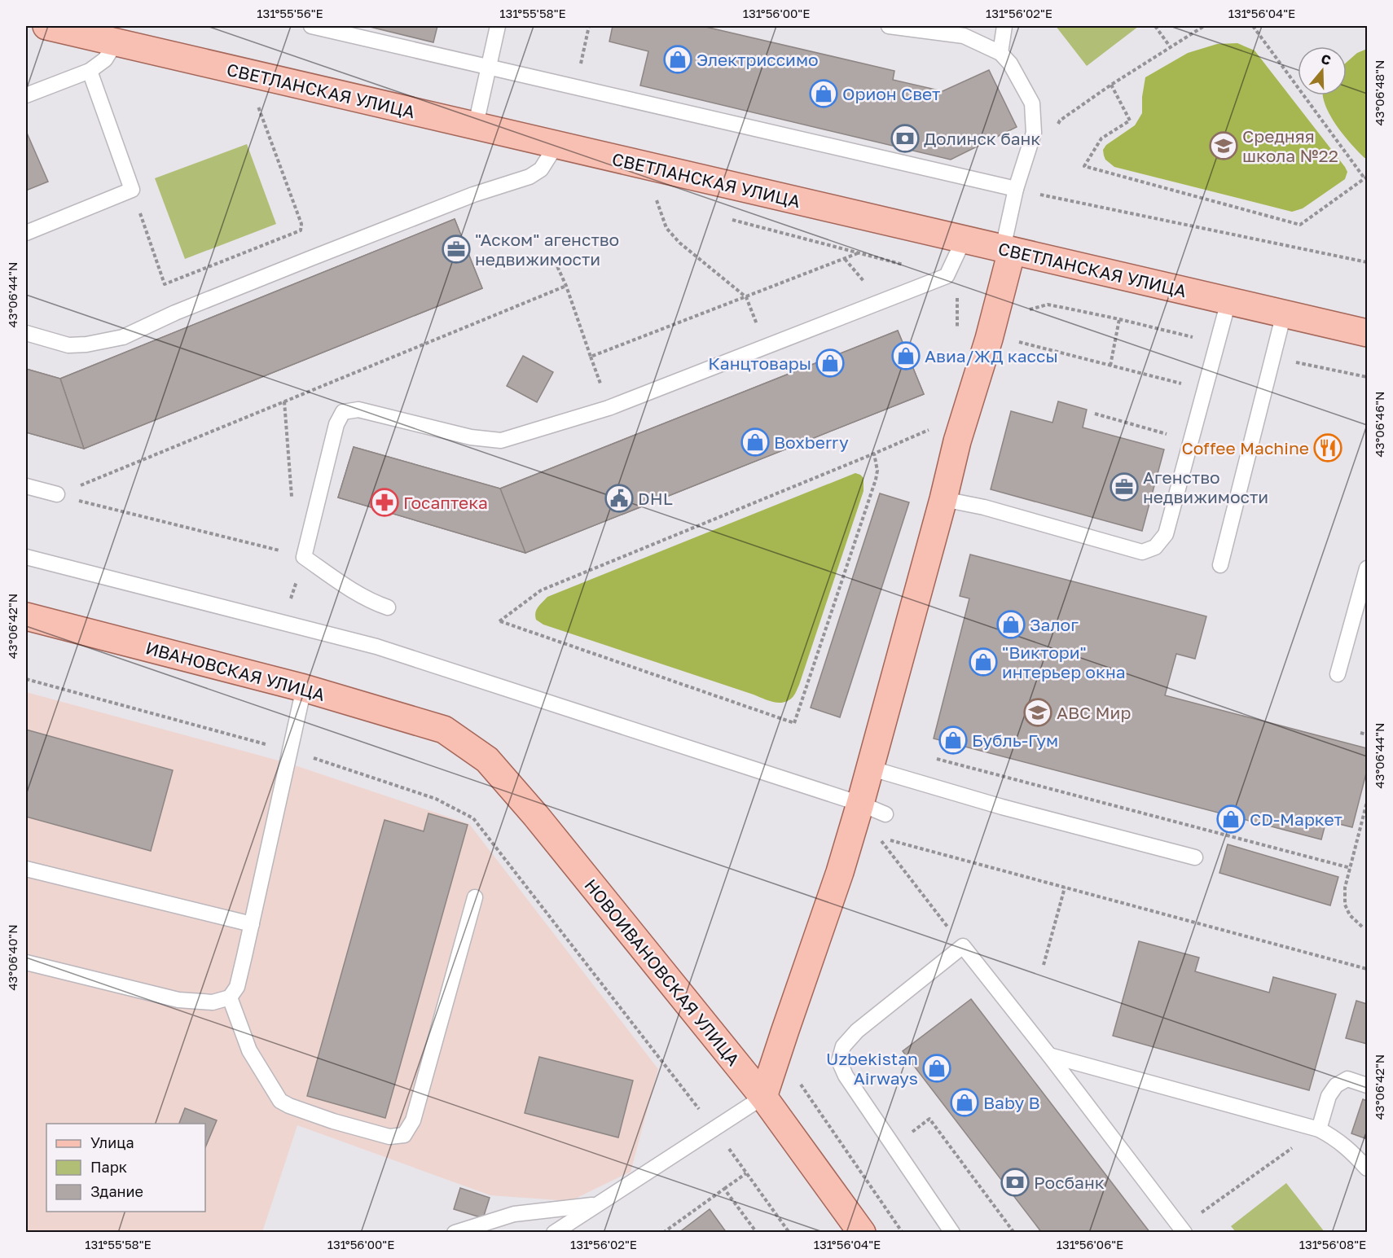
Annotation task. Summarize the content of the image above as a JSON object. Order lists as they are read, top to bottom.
{
  "streets": {
    "main road": ["СВЕТЛАНСКАЯ УЛИЦА", "ИВАНОВСКАЯ УЛИЦА", "НОВОИВАНОВСКАЯ УЛИЦА"]
  },
  "crossings": [
    ["ИВАНОВСКАЯ УЛИЦА", "НОВОИВАНОВСКАЯ УЛИЦА"]
  ],
  "places": {
    "shop": [
      "Электриссимо",
      "Орион Свет",
      "Авиа/ЖД кассы",
      "Канцтовары",
      "Boxberry",
      "Залог",
      "\"Виктори\" интерьер окна",
      "Бубль-Гум",
      "CD-Маркет",
      "Uzbekistan Airways",
      "Baby B"
    ],
    "bank": ["Долинск банк", "Росбанк"],
    "school or university": ["Средняя школа №22", "ABC Мир"],
    "office": ["\"Аском\" агенство недвижимости", "Агенство недвижимости"],
    "restaurant": ["Coffee Machine"],
    "public building": ["DHL"],
    "pharmacy": ["Госаптека"]
  },
  "legend": ["Улица", "Парк", "Здание"],
  "north": "top",
  "coordinates": [
    "131°55'56\"E",
    "131°55'58\"E",
    "131°56'00\"E",
    "131°56'02\"E",
    "131°56'04\"E",
    "43°06'48\"N",
    "43°06'44\"N",
    "43°06'46\"N",
    "43°06'42\"N",
    "43°06'40\"N",
    "131°56'06\"E",
    "131°56'08\"E"
  ]
}
